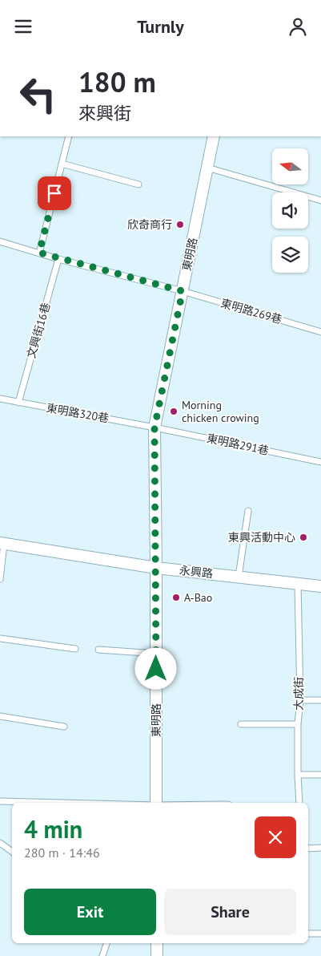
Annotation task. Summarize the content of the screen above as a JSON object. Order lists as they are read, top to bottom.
{
  "streets": {
    "street": ["東明路", "永興路"],
    "lane": [
      "東明路269巷",
      "文興街16巷",
      "東明路320巷",
      "東明路291巷",
      "大成街"
    ]
  },
  "crossings": [
    ["東明路", "東明路269巷"],
    ["東明路", "東明路320巷"],
    ["東明路", "東明路291巷"],
    ["東明路", "永興路"],
    ["東明路269巷", "文興街16巷"],
    ["文興街16巷", "東明路320巷"],
    ["東明路320巷", "東明路291巷"],
    ["永興路", "大成街"]
  ],
  "places": [
    "欣奇商行",
    "Morning chicken crowing",
    "東興活動中心",
    "A-Bao"
  ],
  "north": "left",
  "page": {
    "header": "Turnly",
    "turn": ["180 m", "來興街"],
    "heading": ["4 min", "280 m · 14:46"],
    "buttons": ["Exit", "Share"]
  }
}
